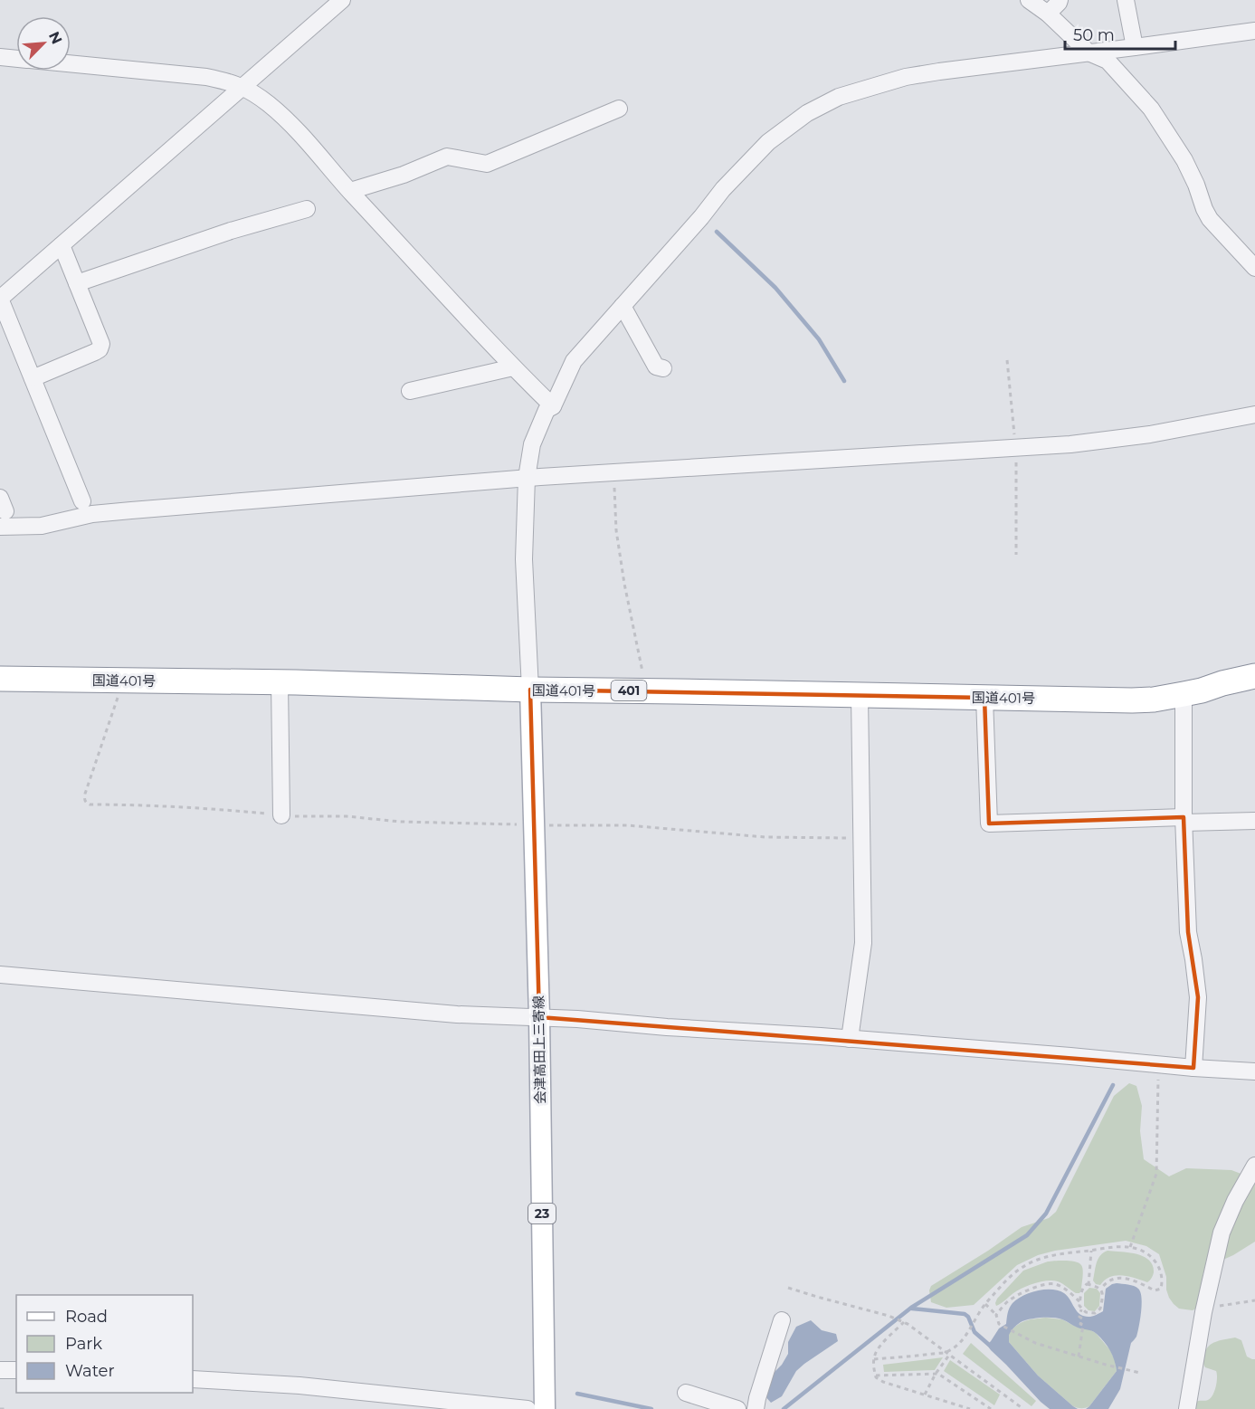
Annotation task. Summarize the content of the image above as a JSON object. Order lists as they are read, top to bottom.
{
  "streets": {
    "highway": ["国道401号", "401"],
    "main road": ["会津高田上三寄線", "23"]
  },
  "crossings": [
    ["国道401号", "会津高田上三寄線"]
  ],
  "legend": ["Road", "Park", "Water"],
  "scale_bar": "50 m",
  "north": "top right"
}
